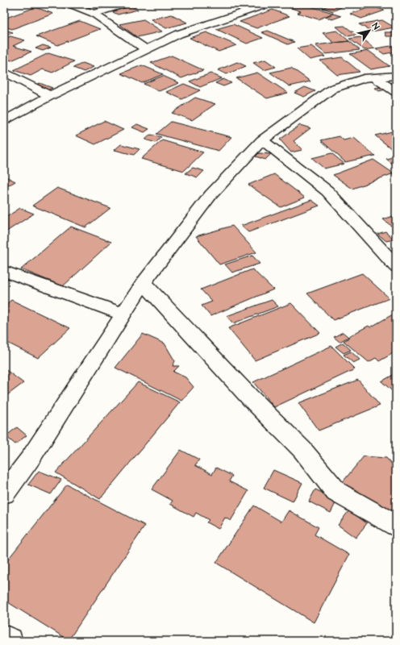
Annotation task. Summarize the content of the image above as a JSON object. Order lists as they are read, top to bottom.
{
  "north": "top right"
}
